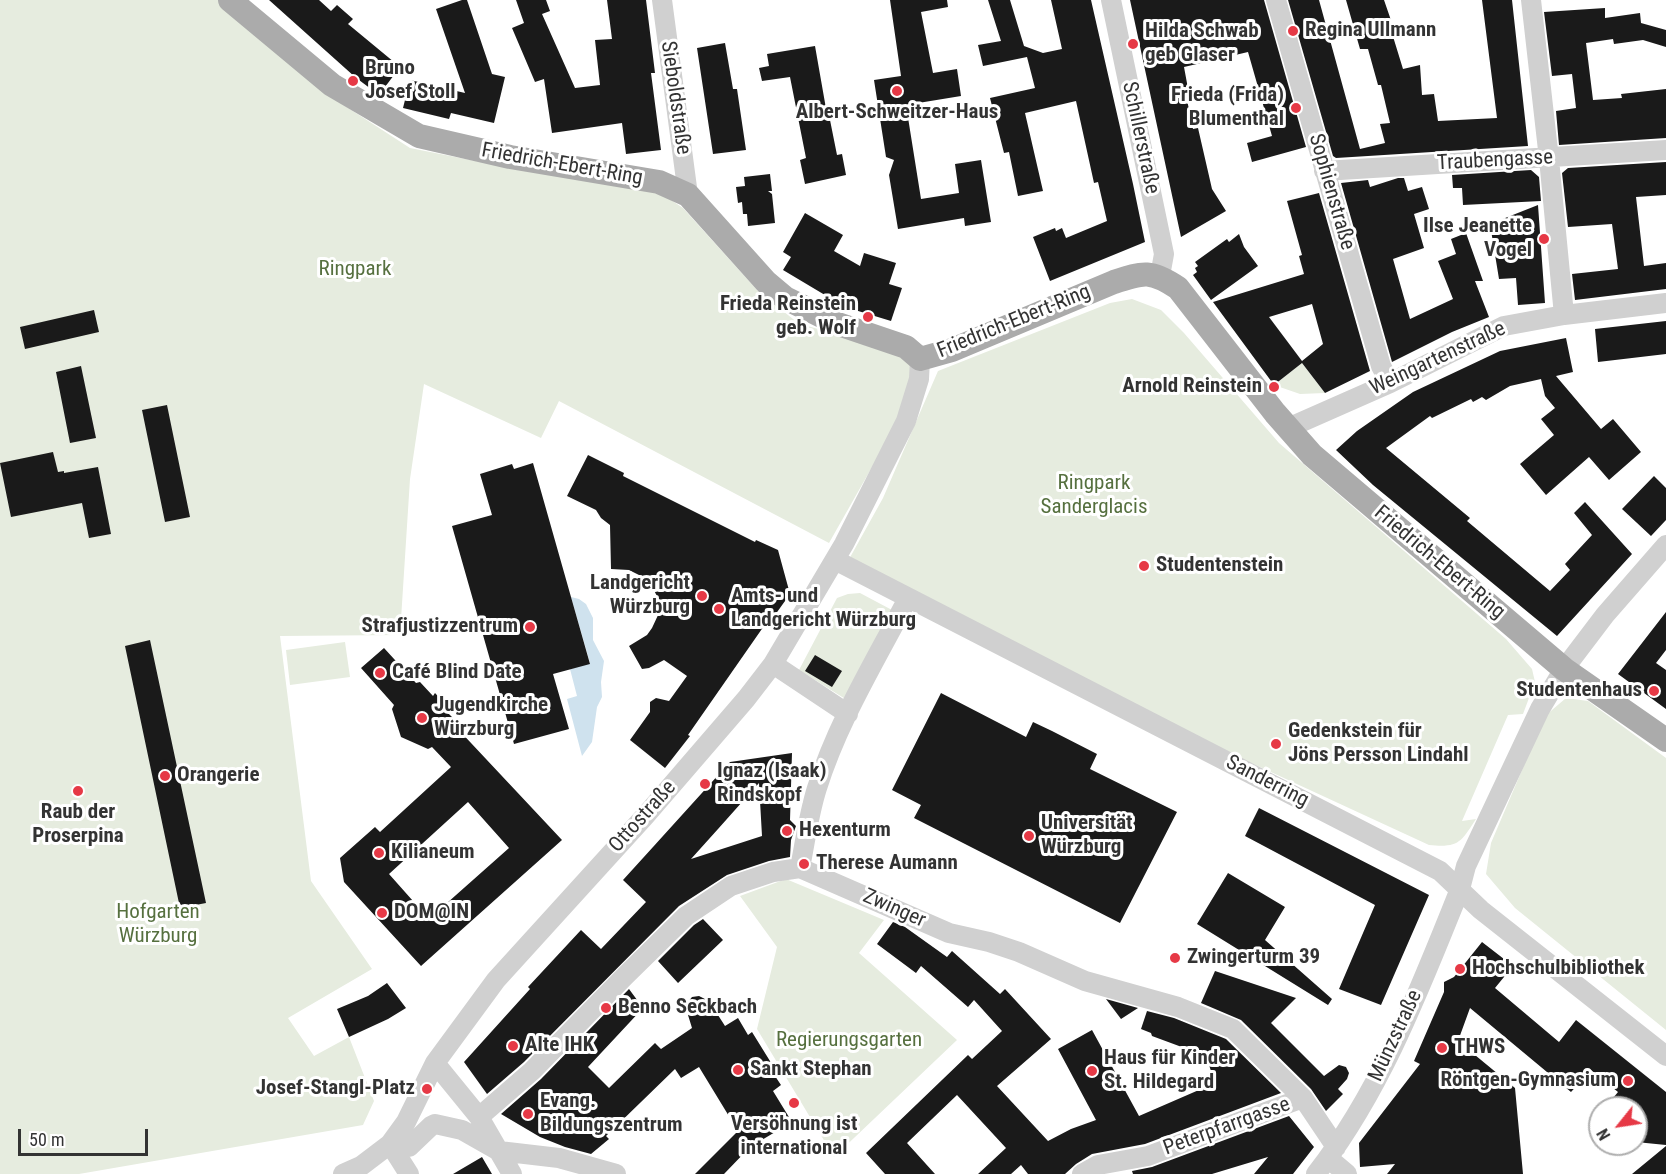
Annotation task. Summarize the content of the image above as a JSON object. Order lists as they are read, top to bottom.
{
  "streets": {
    "main road": ["Friedrich-Ebert-Ring"],
    "street": [
      "Sieboldstraße",
      "Schillerstraße",
      "Traubengasse",
      "Sophienstraße",
      "Weingartenstraße",
      "Sanderring",
      "Ottostraße",
      "Zwinger",
      "Münzstraße",
      "Peterpfarrgasse"
    ]
  },
  "crossings": [
    ["Sieboldstraße", "Friedrich-Ebert-Ring"],
    ["Schillerstraße", "Friedrich-Ebert-Ring"],
    ["Traubengasse", "Sophienstraße"],
    ["Friedrich-Ebert-Ring", "Weingartenstraße"],
    ["Friedrich-Ebert-Ring", "Ottostraße"],
    ["Friedrich-Ebert-Ring", "Münzstraße"],
    ["Sophienstraße", "Weingartenstraße"],
    ["Sanderring", "Ottostraße"],
    ["Sanderring", "Münzstraße"],
    ["Zwinger", "Münzstraße"],
    ["Zwinger", "Peterpfarrgasse"]
  ],
  "parks": [
    "Ringpark",
    "Ringpark Sanderglacis",
    "Hofgarten Würzburg",
    "Regierungsgarten"
  ],
  "places": [
    "Regina Ullmann",
    "Hilda Schwab geb Glaser",
    "Bruno Josef Stoll",
    "Albert-Schweitzer-Haus",
    "Frieda (Frida) Blumenthal",
    "Ilse Jeanette Vogel",
    "Frieda Reinstein geb. Wolf",
    "Arnold Reinstein",
    "Studentenstein",
    "Landgericht Würzburg",
    "Amts- und Landgericht Würzburg",
    "Strafjustizzentrum",
    "Café Blind Date",
    "Studentenhaus",
    "Jugendkirche Würzburg",
    "Gedenkstein für Jöns Persson Lindahl",
    "Orangerie",
    "Ignaz (Isaak) Rindskopf",
    "Raub der Proserpina",
    "Hexenturm",
    "Universität Würzburg",
    "Kilianeum",
    "Therese Aumann",
    "DOM@IN",
    "Zwingerturm 39",
    "Hochschulbibliothek",
    "Benno Seckbach",
    "Alte IHK",
    "THWS",
    "Sankt Stephan",
    "Haus für Kinder St. Hildegard",
    "Röntgen-Gymnasium",
    "Josef-Stangl-Platz",
    "Versöhnung ist international",
    "Evang. Bildungszentrum"
  ],
  "scale_bar": "50 m",
  "north": "bottom left"
}
